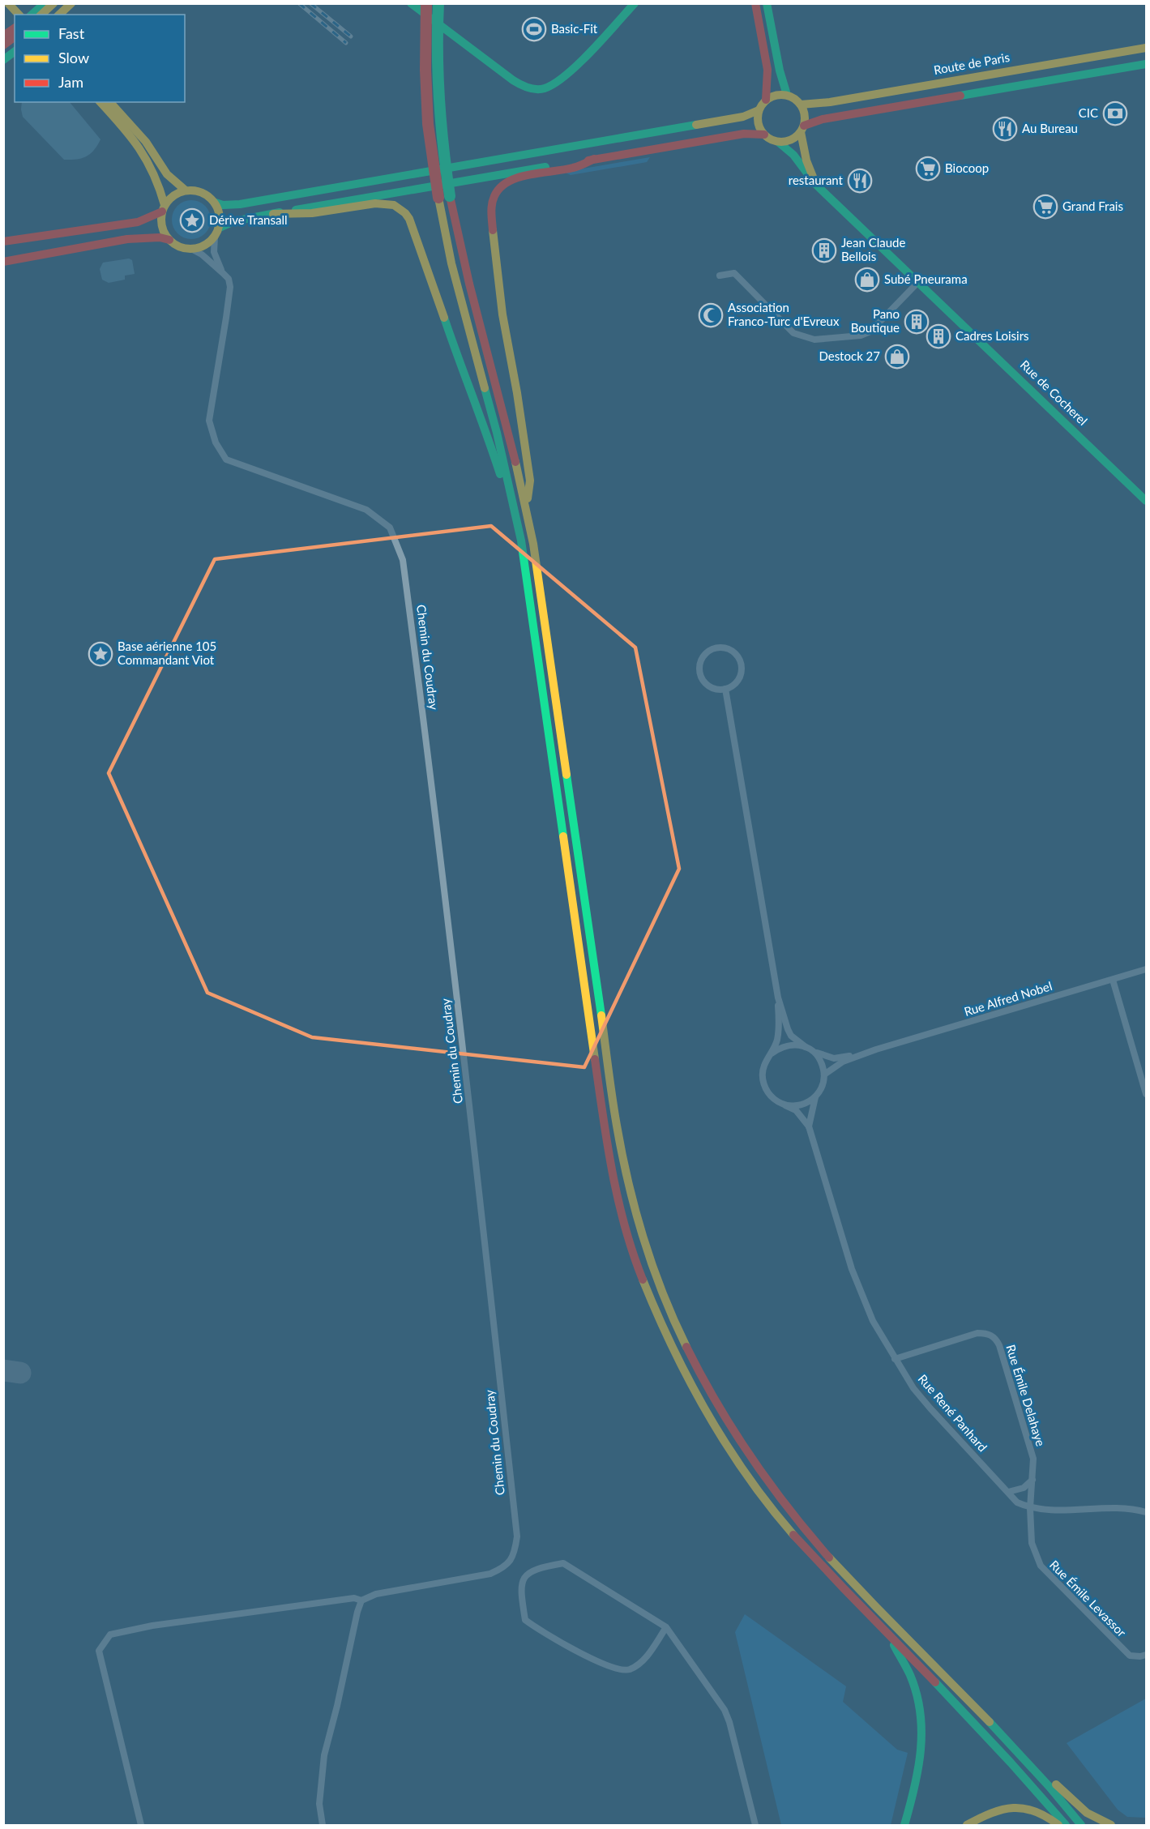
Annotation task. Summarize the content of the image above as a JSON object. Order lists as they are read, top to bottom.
{
  "streets": {
    "main road": ["Route de Paris", "Rue de Cocherel"],
    "street": [
      "Chemin du Coudray",
      "Rue Alfred Nobel",
      "Rue Émile Delahaye",
      "Rue René Panhard",
      "Rue Émile Levassor"
    ]
  },
  "crossings": [
    ["Route de Paris", "Rue de Cocherel"],
    ["Rue Alfred Nobel", "Rue René Panhard"],
    ["Rue Émile Delahaye", "Rue René Panhard"],
    ["Rue Émile Delahaye", "Rue Émile Levassor"],
    ["Rue René Panhard", "Rue Émile Levassor"]
  ],
  "places": {
    "sports": ["Basic-Fit"],
    "bank": ["CIC"],
    "restaurant": ["Au Bureau", "restaurant"],
    "supermarket": ["Biocoop", "Grand Frais"],
    "place": ["Dérive Transall", "Base aérienne 105 Commandant Viot"],
    "building": ["Jean Claude Bellois", "Pano Boutique", "Cadres Loisirs"],
    "shop": ["Subé Pneurama", "Destock 27"],
    "mosque": ["Association Franco-Turc d'Evreux"]
  },
  "legend": ["Fast", "Slow", "Jam"]
}
